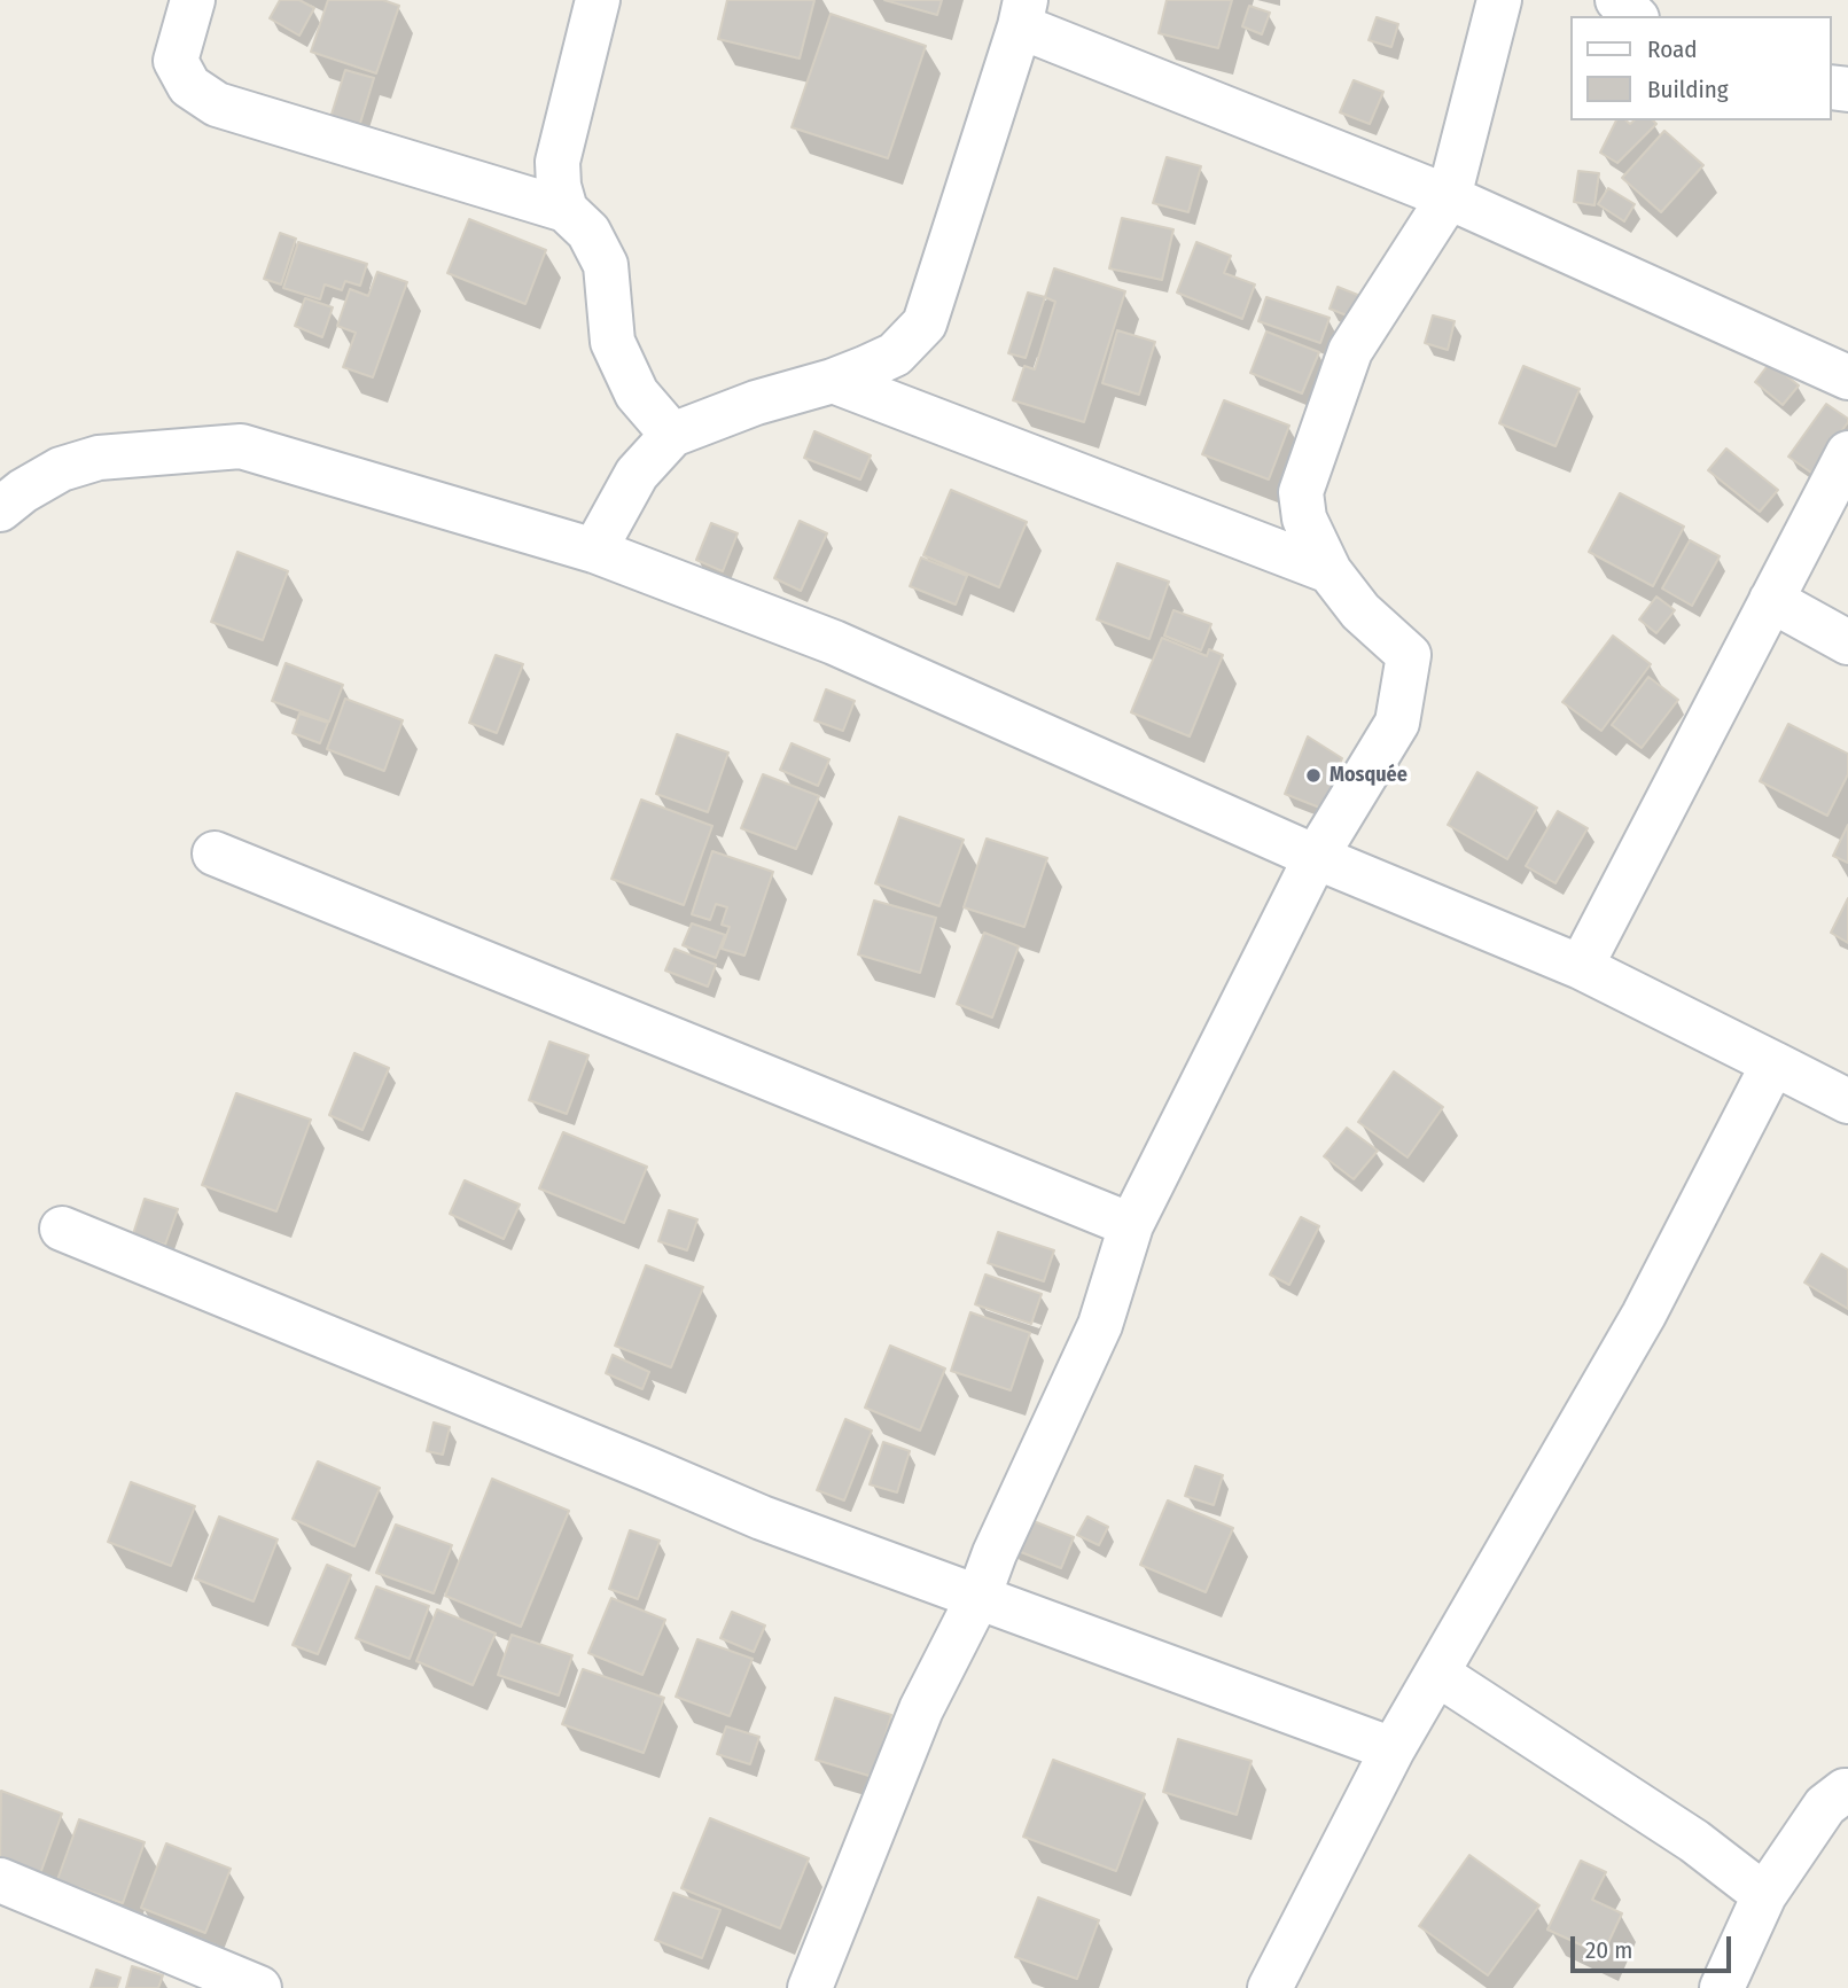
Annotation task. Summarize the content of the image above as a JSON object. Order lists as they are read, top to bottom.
{
  "places": ["Mosquée"],
  "legend": ["Road", "Building"],
  "scale_bar": "20 m"
}
